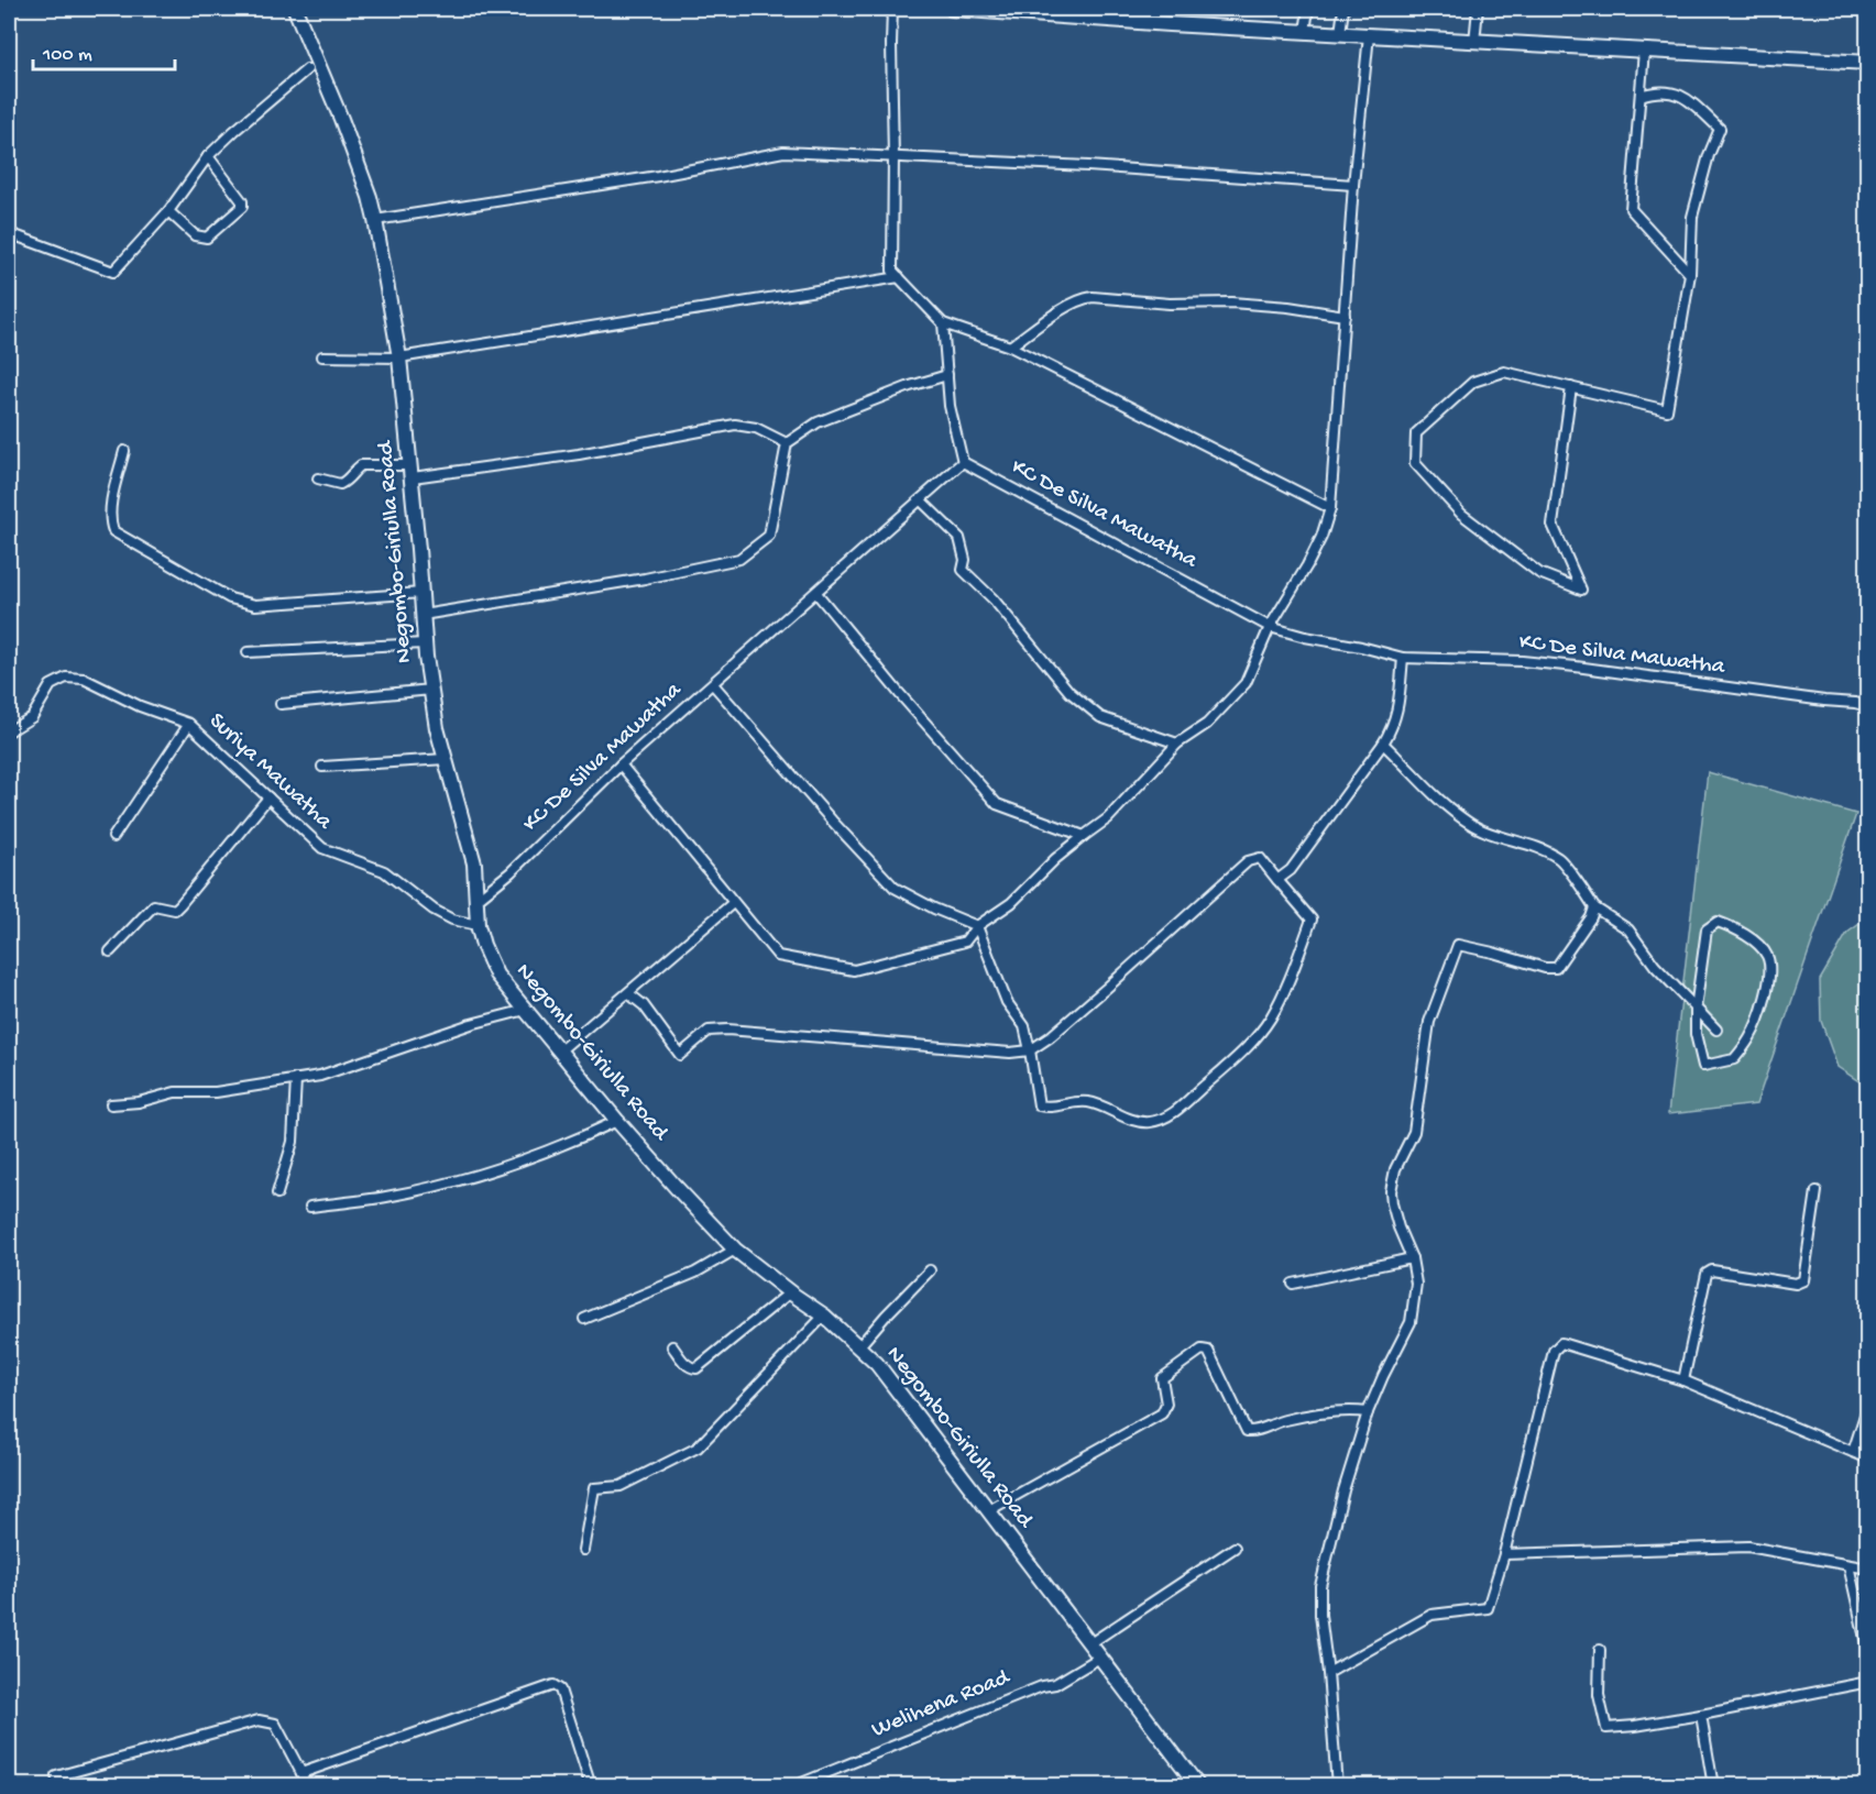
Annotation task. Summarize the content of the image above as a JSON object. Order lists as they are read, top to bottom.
{
  "streets": {
    "main road": ["Negombo-Giriulla Road"],
    "street": ["KC De Silva Mawatha", "Suriya Mawatha", "Welihena Road"]
  },
  "crossings": [
    ["KC De Silva Mawatha", "Negombo-Giriulla Road"],
    ["Negombo-Giriulla Road", "Suriya Mawatha"],
    ["Negombo-Giriulla Road", "Welihena Road"]
  ],
  "scale_bar": "100 m"
}
